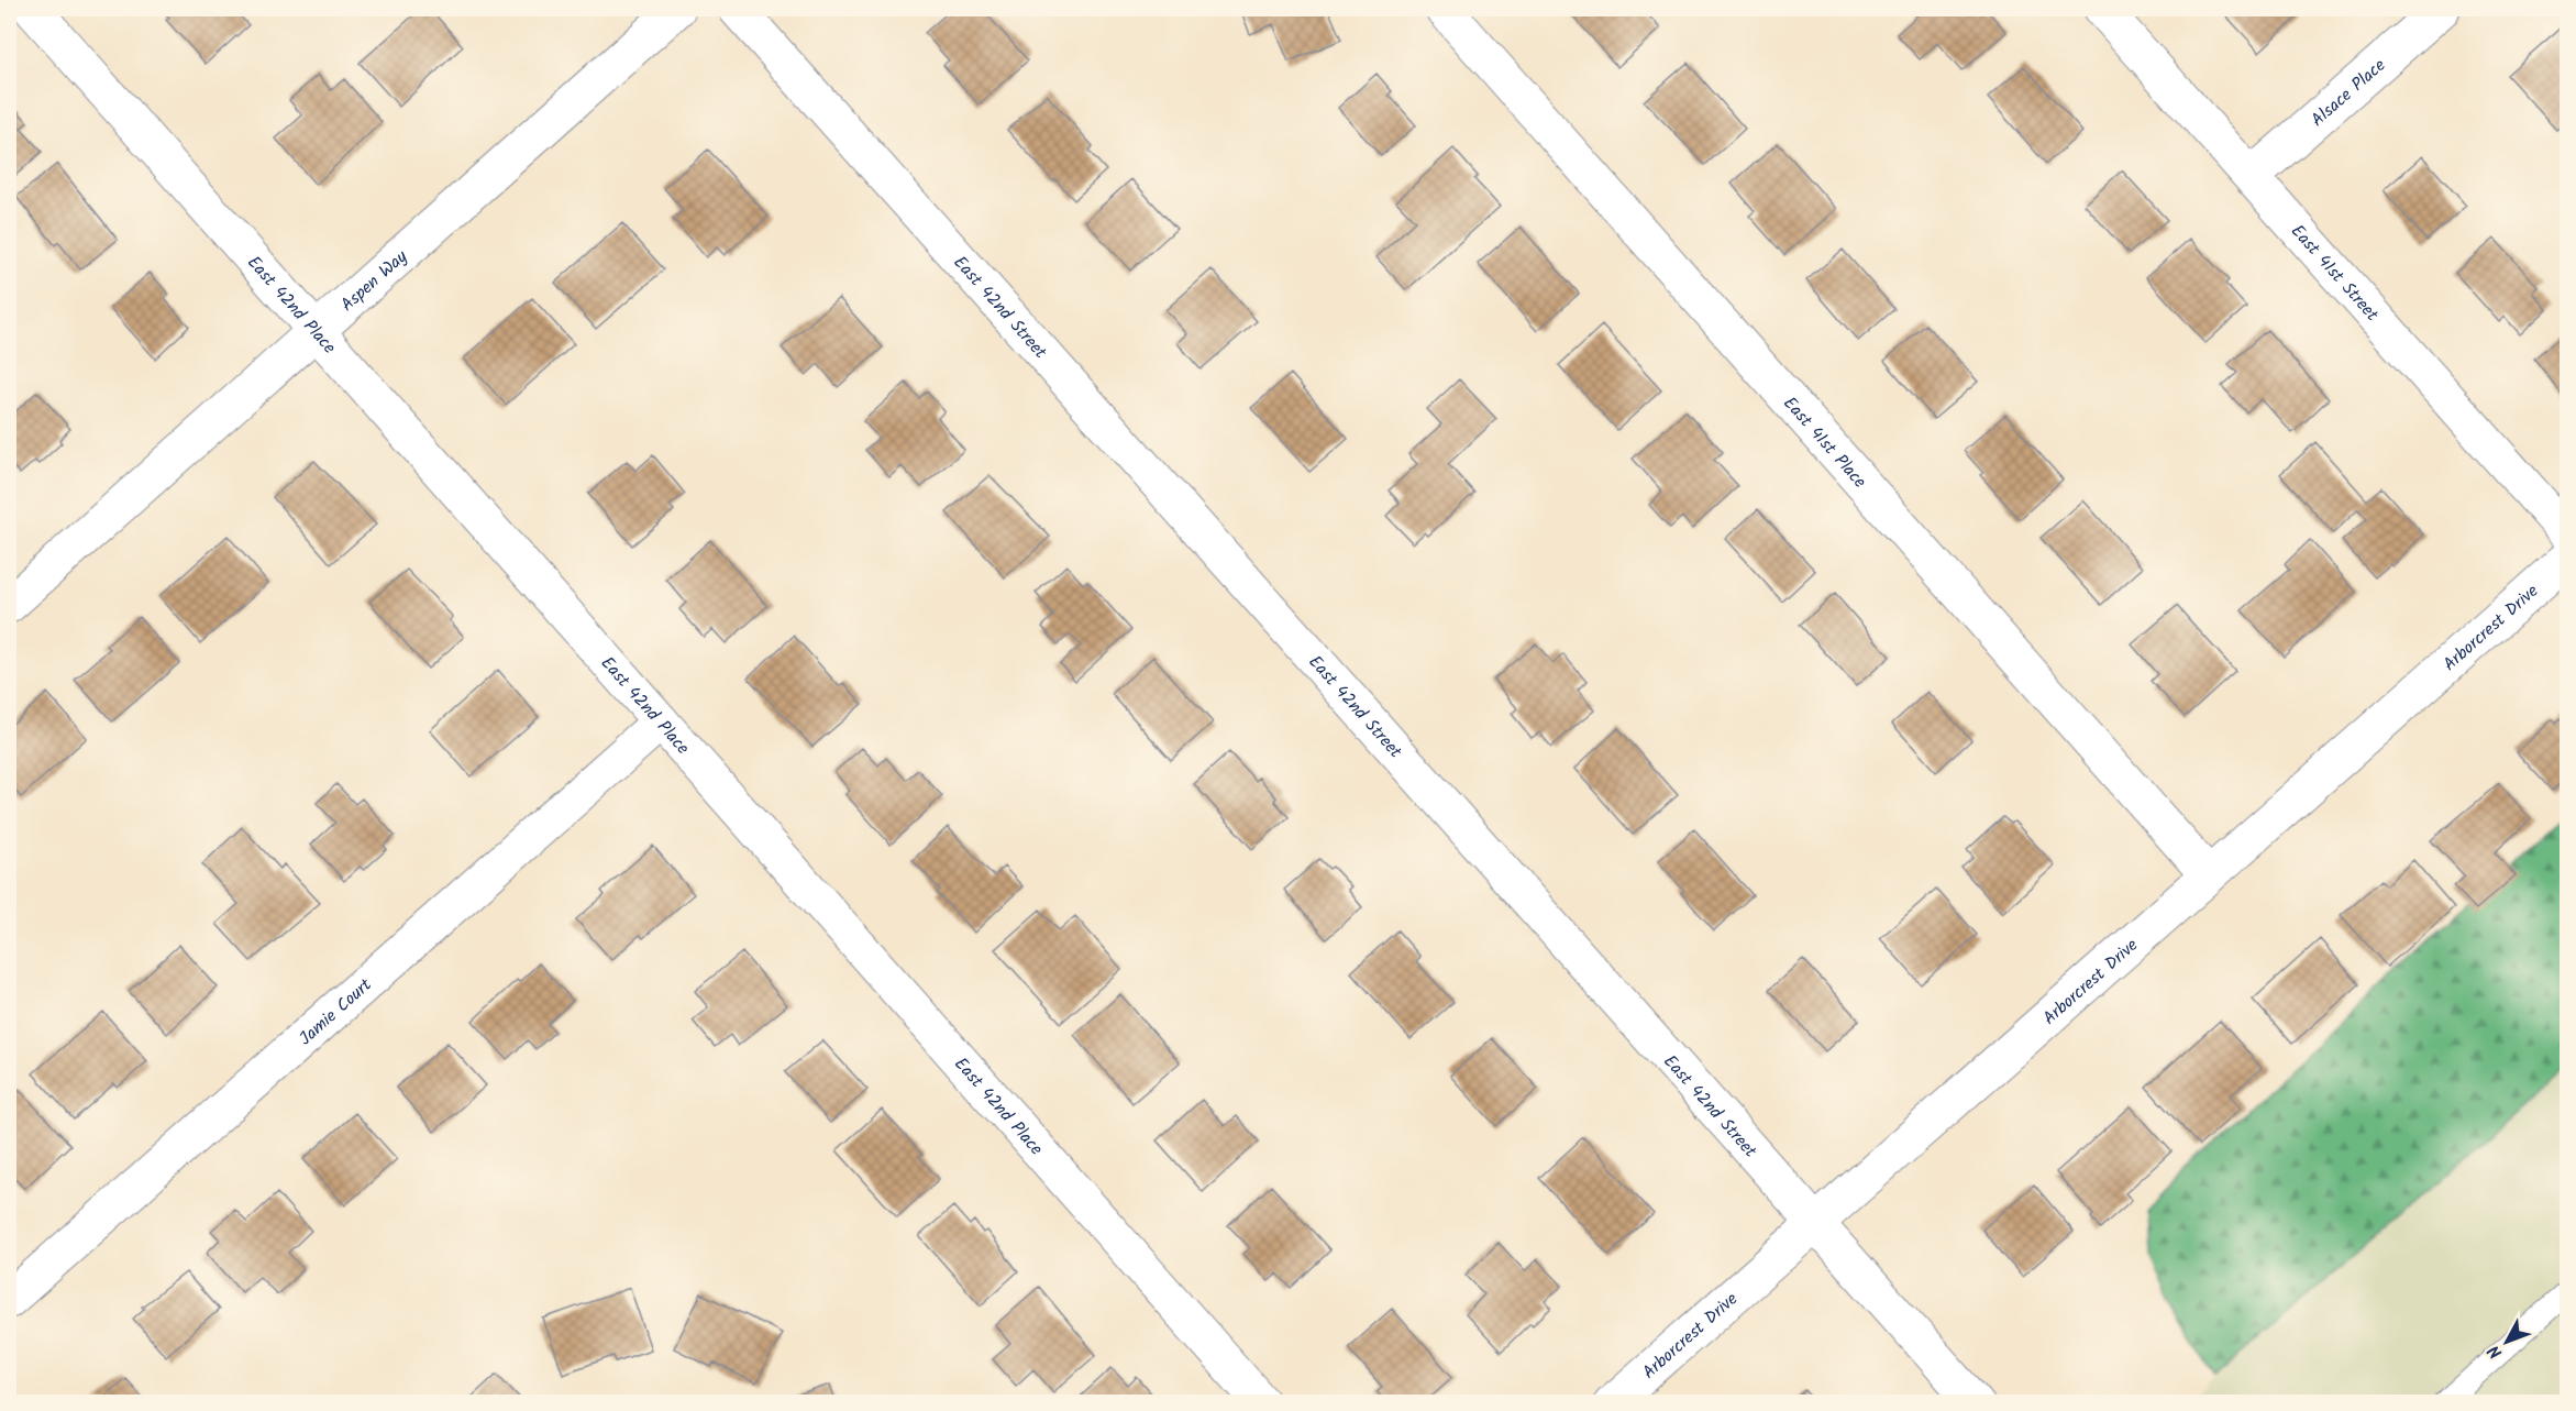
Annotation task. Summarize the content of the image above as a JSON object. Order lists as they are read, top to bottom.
{
  "streets": {
    "street": [
      "Alsace Place",
      "East 41st Street",
      "Aspen Way",
      "East 42nd Place",
      "East 42nd Street",
      "East 41st Place",
      "Arborcrest Drive",
      "Jamie Court"
    ]
  },
  "crossings": [
    ["Alsace Place", "East 41st Street"],
    ["Aspen Way", "East 42nd Place"],
    ["East 42nd Place", "Jamie Court"],
    ["East 42nd Street", "Arborcrest Drive"],
    ["East 41st Place", "Arborcrest Drive"]
  ],
  "north": "bottom left"
}
